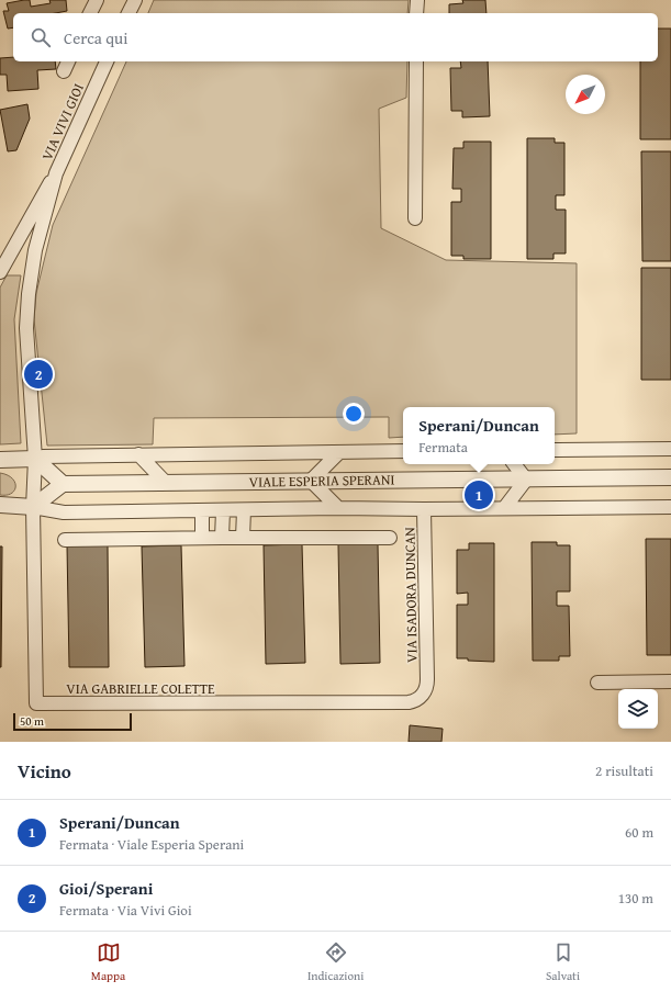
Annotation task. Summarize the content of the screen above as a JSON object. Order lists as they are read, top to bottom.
{
  "streets": {
    "street": [
      "VIA VIVI GIOI",
      "VIALE ESPERIA SPERANI",
      "VIA ISADORA DUNCAN",
      "VIA GABRIELLE COLETTE"
    ]
  },
  "crossings": [
    ["VIA VIVI GIOI", "VIALE ESPERIA SPERANI"],
    ["VIA VIVI GIOI", "VIA GABRIELLE COLETTE"],
    ["VIALE ESPERIA SPERANI", "VIA ISADORA DUNCAN"],
    ["VIALE ESPERIA SPERANI", "VIA GABRIELLE COLETTE"],
    ["VIA ISADORA DUNCAN", "VIA GABRIELLE COLETTE"]
  ],
  "scale_bar": "50 m",
  "north": "bottom left",
  "page": {
    "search": "Cerca qui",
    "pins": ["2", "1"],
    "popup": ["Sperani/Duncan", "Fermata"],
    "scale": "50 m",
    "heading": ["Vicino", "2 risultati"],
    "list": [
      {
        "mark": "1",
        "name": "Sperani/Duncan",
        "note": "Fermata · Viale Esperia Sperani",
        "value": "60 m"
      },
      {
        "mark": "2",
        "name": "Gioi/Sperani",
        "note": "Fermata · Via Vivi Gioi",
        "value": "130 m"
      }
    ],
    "nav": ["Mappa", "Indicazioni", "Salvati"]
  }
}
